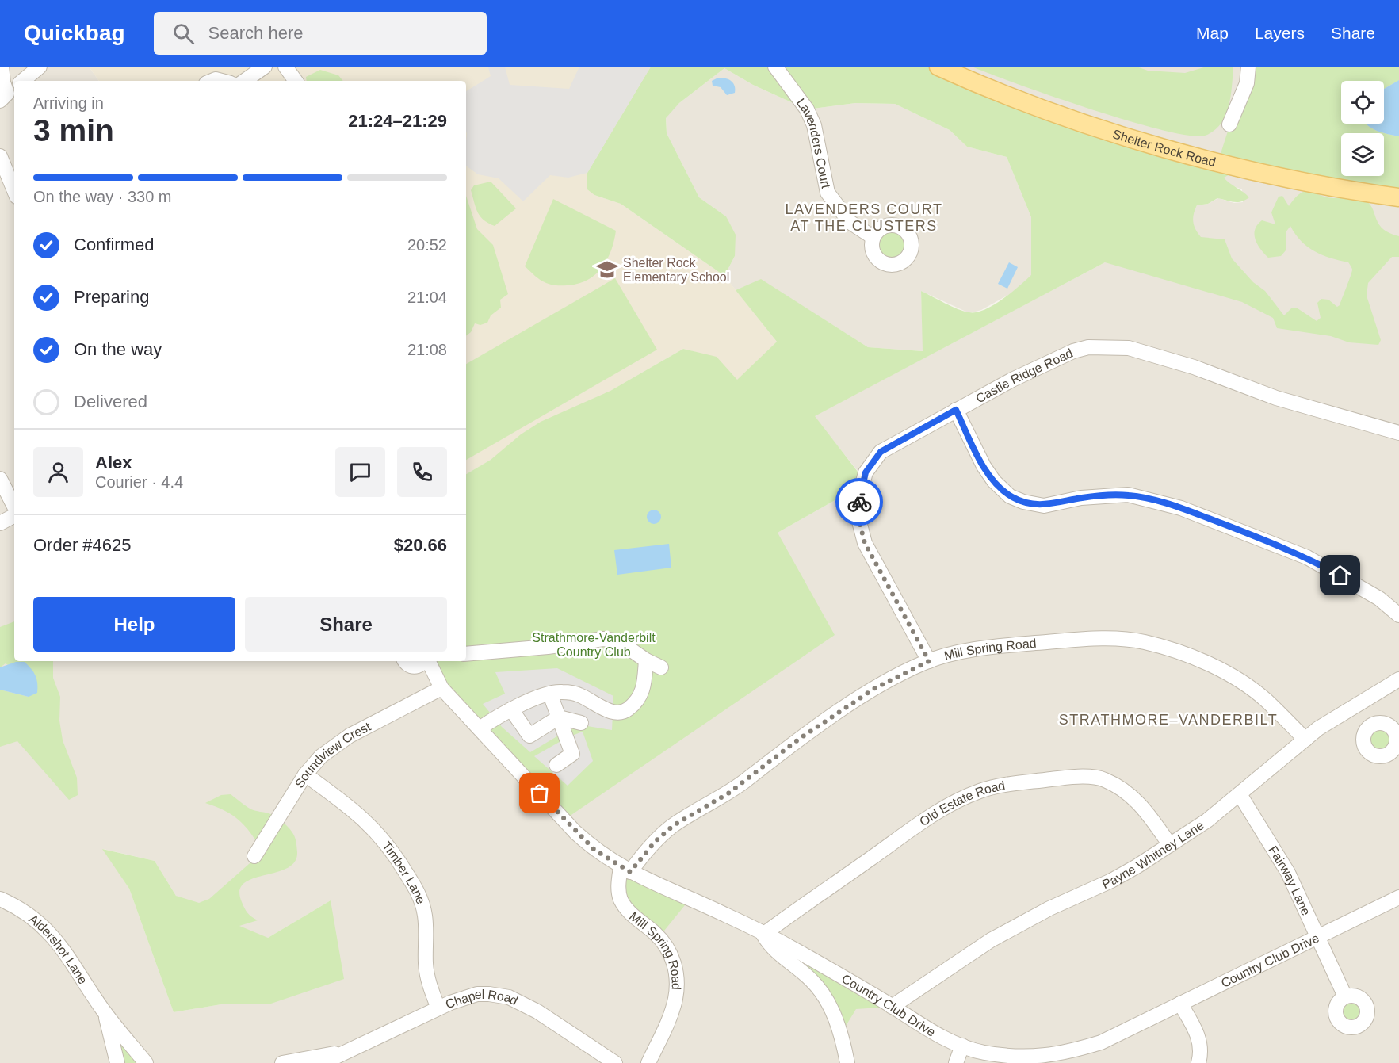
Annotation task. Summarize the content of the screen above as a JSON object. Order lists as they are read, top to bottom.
{
  "streets": {
    "main road": ["Shelter Rock Road"],
    "street": [
      "Lavenders Court",
      "Castle Ridge Road",
      "Mill Spring Road",
      "Soundview Crest",
      "Old Estate Road",
      "Payne Whitney Lane",
      "Timber Lane",
      "Fairway Lane",
      "Aldershot Lane",
      "Country Club Drive",
      "Chapel Road"
    ]
  },
  "crossings": [
    ["Castle Ridge Road", "Mill Spring Road"],
    ["Mill Spring Road", "Payne Whitney Lane"],
    ["Mill Spring Road", "Country Club Drive"],
    ["Soundview Crest", "Timber Lane"],
    ["Soundview Crest", "Country Club Drive"],
    ["Old Estate Road", "Payne Whitney Lane"],
    ["Old Estate Road", "Country Club Drive"],
    ["Payne Whitney Lane", "Fairway Lane"],
    ["Payne Whitney Lane", "Country Club Drive"],
    ["Timber Lane", "Chapel Road"],
    ["Fairway Lane", "Country Club Drive"]
  ],
  "districts": ["LAVENDERS COURT AT THE CLUSTERS", "STRATHMORE–VANDERBILT"],
  "parks": ["Strathmore-Vanderbilt Country Club"],
  "places": {
    "school or university": ["Shelter Rock Elementary School"]
  },
  "page": {
    "header": "Quickbag",
    "search": "Search here",
    "nav": ["Map", "Layers", "Share"],
    "heading": ["3 min", "Arriving in", "21:24–21:29"],
    "panel": [
      "Alex",
      "Courier · 4.4",
      "Order #4625",
      "$20.66"
    ],
    "bar": "On the way · 330 m",
    "list": [
      ["Confirmed", "20:52"],
      ["Preparing", "21:04"],
      ["On the way", "21:08"],
      "Delivered"
    ],
    "buttons": ["Help", "Share"]
  }
}
